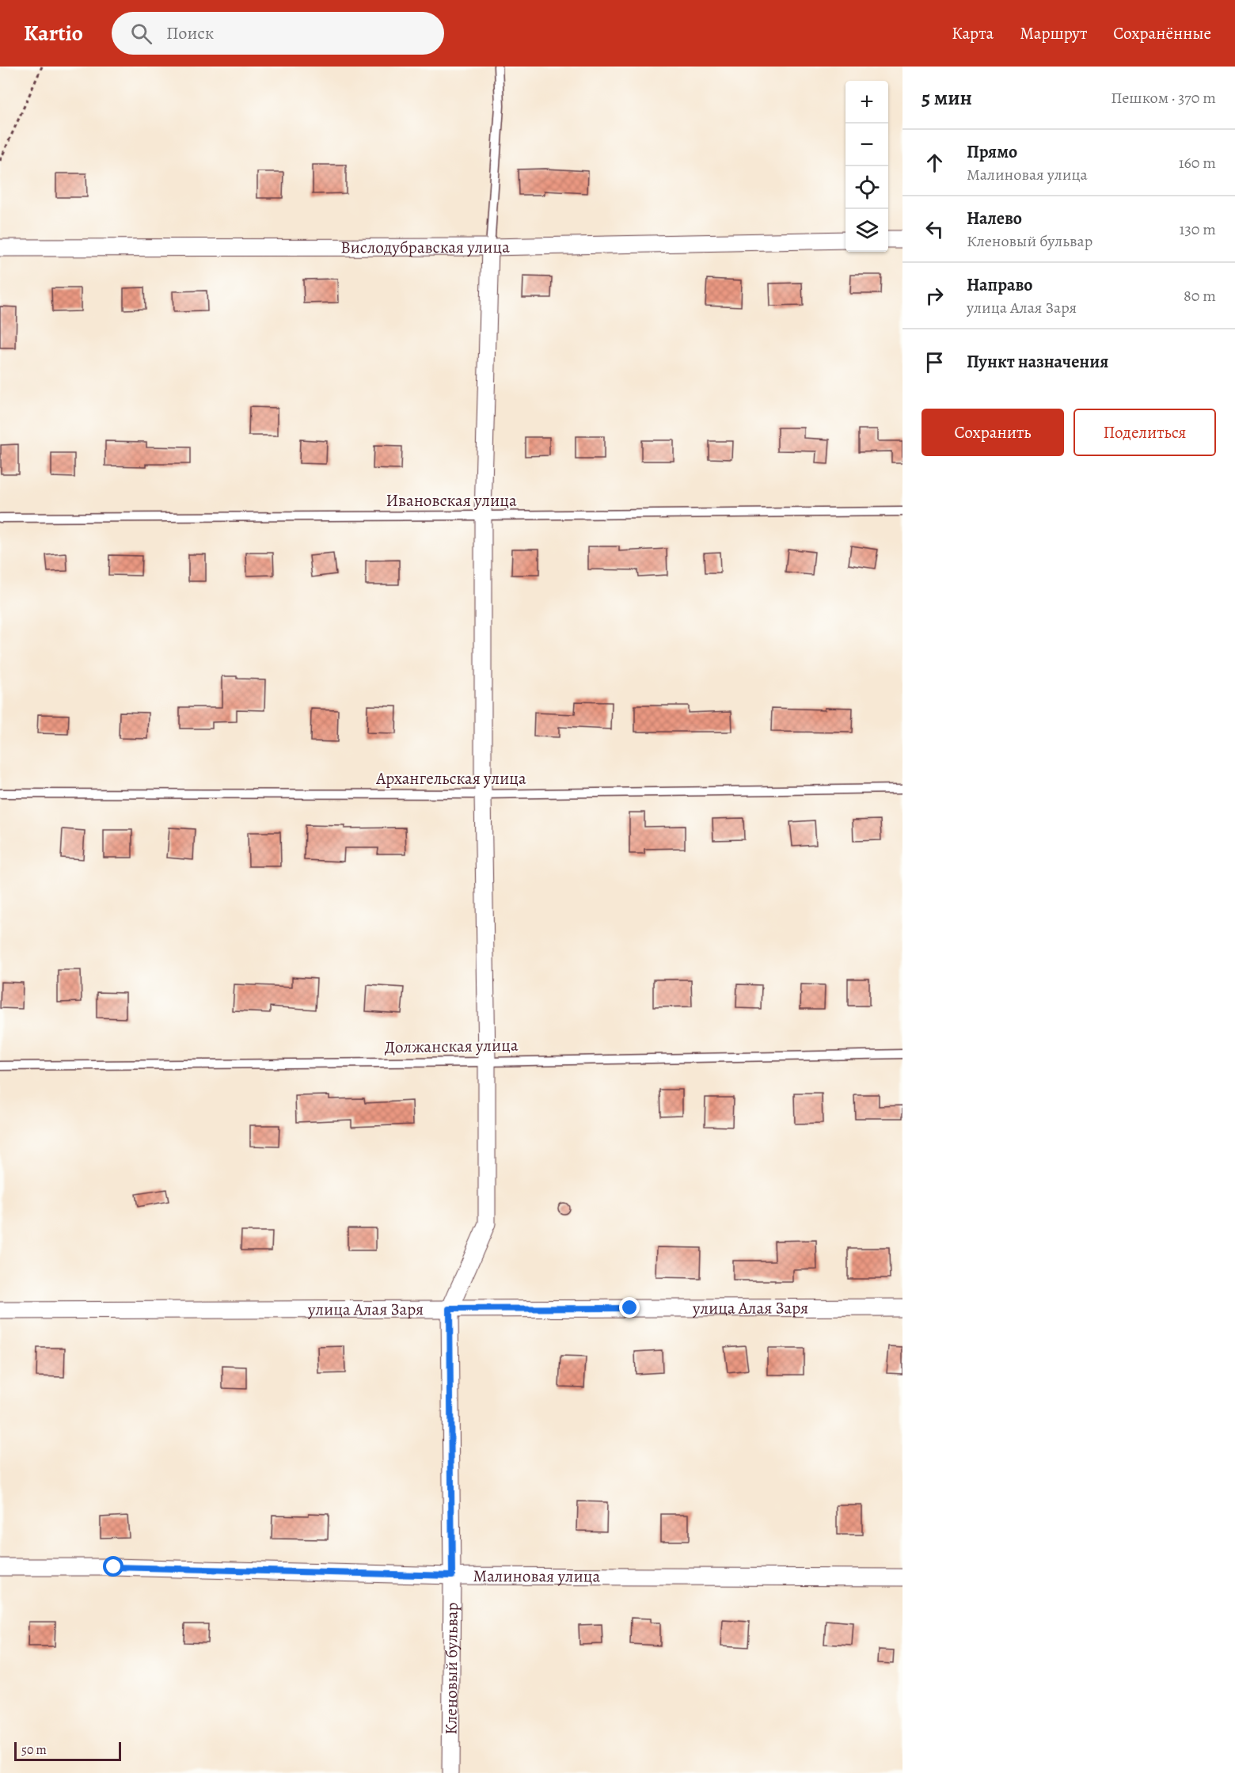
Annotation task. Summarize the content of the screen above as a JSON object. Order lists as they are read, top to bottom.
{
  "streets": {
    "street": [
      "Вислодубравская улица",
      "улица Алая Заря",
      "Малиновая улица",
      "Кленовый бульвар"
    ],
    "lane": ["Ивановская улица", "Архангельская улица", "Должанская улица"]
  },
  "crossings": [
    ["улица Алая Заря", "Кленовый бульвар"],
    ["Малиновая улица", "Кленовый бульвар"]
  ],
  "scale_bar": "50 m",
  "page": {
    "header": "Kartio",
    "search": "Поиск",
    "nav": ["Карта", "Маршрут", "Сохранённые"],
    "heading": ["5 мин", "Пешком · 370 m"],
    "map_buttons": ["+", "−"],
    "list": [
      ["Прямо", "Малиновая улица", "160 m"],
      ["Налево", "Кленовый бульвар", "130 m"],
      ["Направо", "улица Алая Заря", "80 m"],
      "Пункт назначения"
    ],
    "buttons": ["Сохранить", "Поделиться"],
    "scale": "50 m"
  }
}
